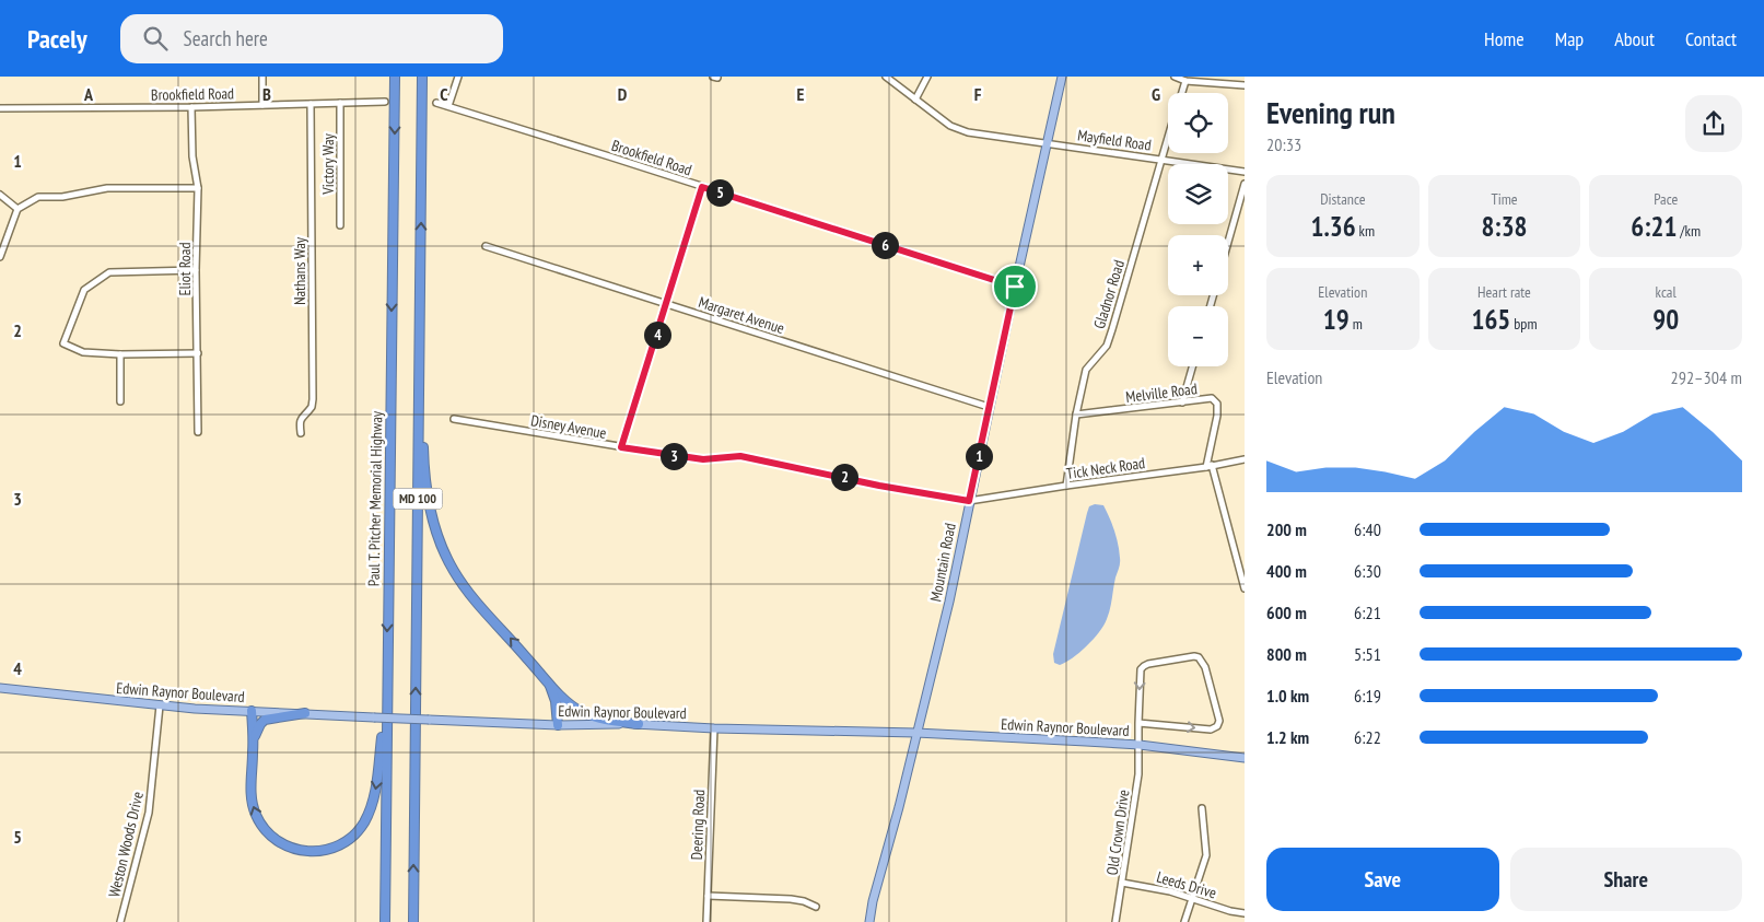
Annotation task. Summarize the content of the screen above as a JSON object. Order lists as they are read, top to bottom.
{
  "streets": {
    "highway": ["Paul T. Pitcher Memorial Highway", "MD 100"],
    "main road": ["Mountain Road", "Edwin Raynor Boulevard"],
    "street": [
      "Brookfield Road",
      "Mayfield Road",
      "Victory Way",
      "Eliot Road",
      "Nathans Way",
      "Gladnor Road",
      "Margaret Avenue",
      "Melville Road",
      "Disney Avenue",
      "Tick Neck Road",
      "Deering Road",
      "Old Crown Drive",
      "Weston Woods Drive",
      "Leeds Drive"
    ]
  },
  "crossings": [
    ["Brookfield Road", "Victory Way"],
    ["Brookfield Road", "Eliot Road"],
    ["Brookfield Road", "Nathans Way"],
    ["Brookfield Road", "Mountain Road"],
    ["Mayfield Road", "Gladnor Road"],
    ["Mayfield Road", "Mountain Road"],
    ["Gladnor Road", "Melville Road"],
    ["Gladnor Road", "Tick Neck Road"],
    ["Margaret Avenue", "Mountain Road"],
    ["Melville Road", "Tick Neck Road"],
    ["Disney Avenue", "Tick Neck Road"],
    ["Disney Avenue", "Mountain Road"],
    ["Tick Neck Road", "Mountain Road"],
    ["Mountain Road", "Edwin Raynor Boulevard"],
    ["Edwin Raynor Boulevard", "Deering Road"],
    ["Edwin Raynor Boulevard", "Old Crown Drive"],
    ["Edwin Raynor Boulevard", "Weston Woods Drive"],
    ["Old Crown Drive", "Leeds Drive"]
  ],
  "page": {
    "header": "Pacely",
    "search": "Search here",
    "nav": [
      "Home",
      "Map",
      "About",
      "Contact"
    ],
    "heading": ["Evening run", "20:33"],
    "map_buttons": ["+", "−"],
    "stats": [
      ["Distance", "1.36 km"],
      ["Time", "8:38"],
      ["Pace", "6:21 /km"],
      ["Elevation", "19 m"],
      ["Heart rate", "165 bpm"],
      ["kcal", "90"]
    ],
    "pins": [
      "5",
      "6",
      "4",
      "1",
      "3",
      "2"
    ],
    "chart": ["Elevation", "292–304 m"],
    "list": [
      {
        "name": "200 m",
        "note": "6:40"
      },
      {
        "name": "400 m",
        "note": "6:30"
      },
      {
        "name": "600 m",
        "note": "6:21"
      },
      {
        "name": "800 m",
        "note": "5:51"
      },
      {
        "name": "1.0 km",
        "note": "6:19"
      },
      {
        "name": "1.2 km",
        "note": "6:22"
      }
    ],
    "buttons": ["Save", "Share"]
  },
  "grid": {
    "columns": [
      "A",
      "B",
      "C",
      "D",
      "E",
      "F",
      "G"
    ],
    "rows": [
      "1",
      "2",
      "3",
      "4",
      "5"
    ]
  }
}
